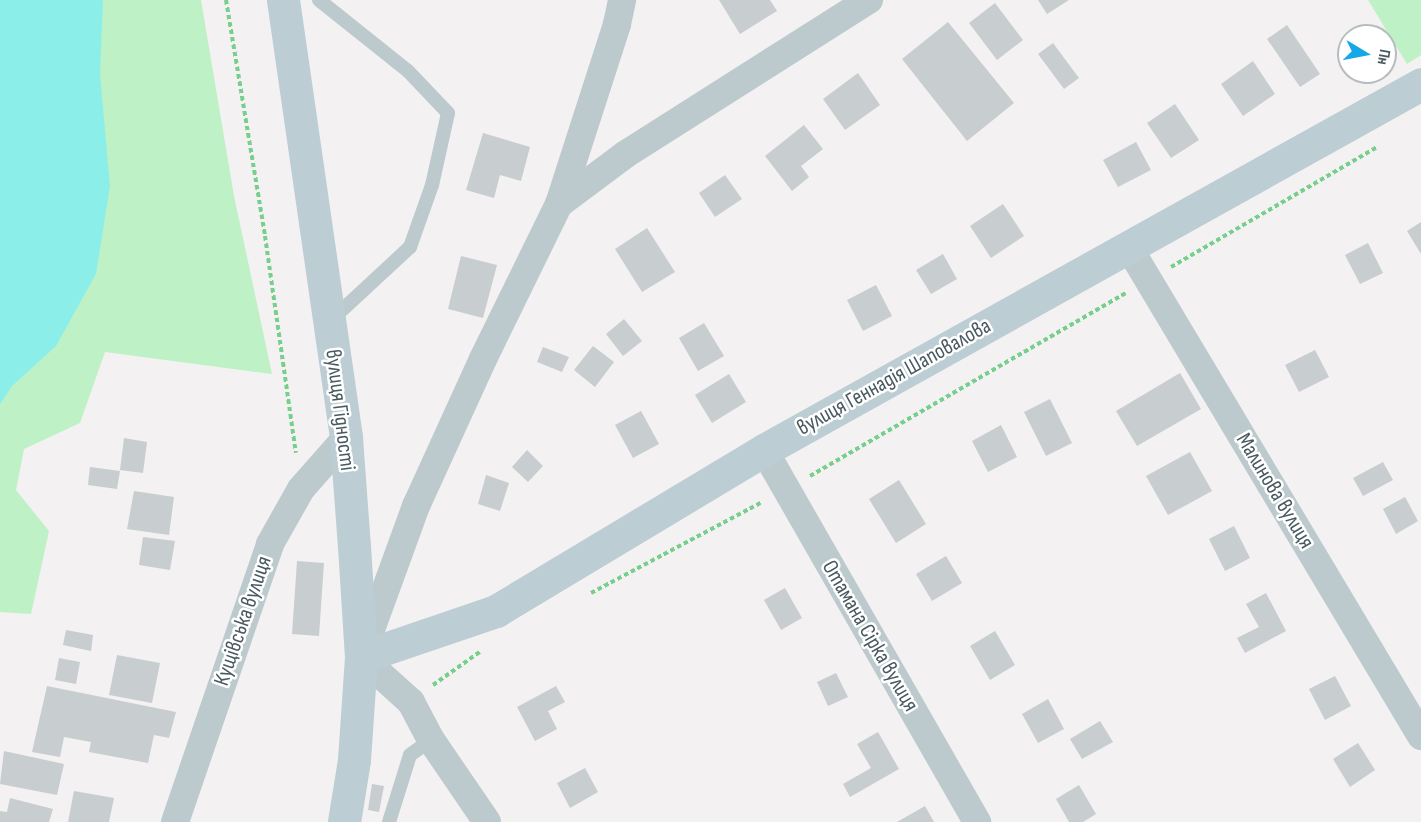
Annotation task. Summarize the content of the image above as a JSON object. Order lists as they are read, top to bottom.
{
  "streets": {
    "street": [
      "вулиця Геннадія Шаповалова",
      "вулиця Гідності",
      "Малинова вулиця",
      "Кущівська вулиця",
      "Отамана Сірка вулиця"
    ]
  },
  "crossings": [
    ["вулиця Геннадія Шаповалова", "вулиця Гідності"],
    ["вулиця Геннадія Шаповалова", "Малинова вулиця"],
    ["вулиця Геннадія Шаповалова", "Отамана Сірка вулиця"],
    ["вулиця Гідності", "Кущівська вулиця"]
  ],
  "north": "right"
}
